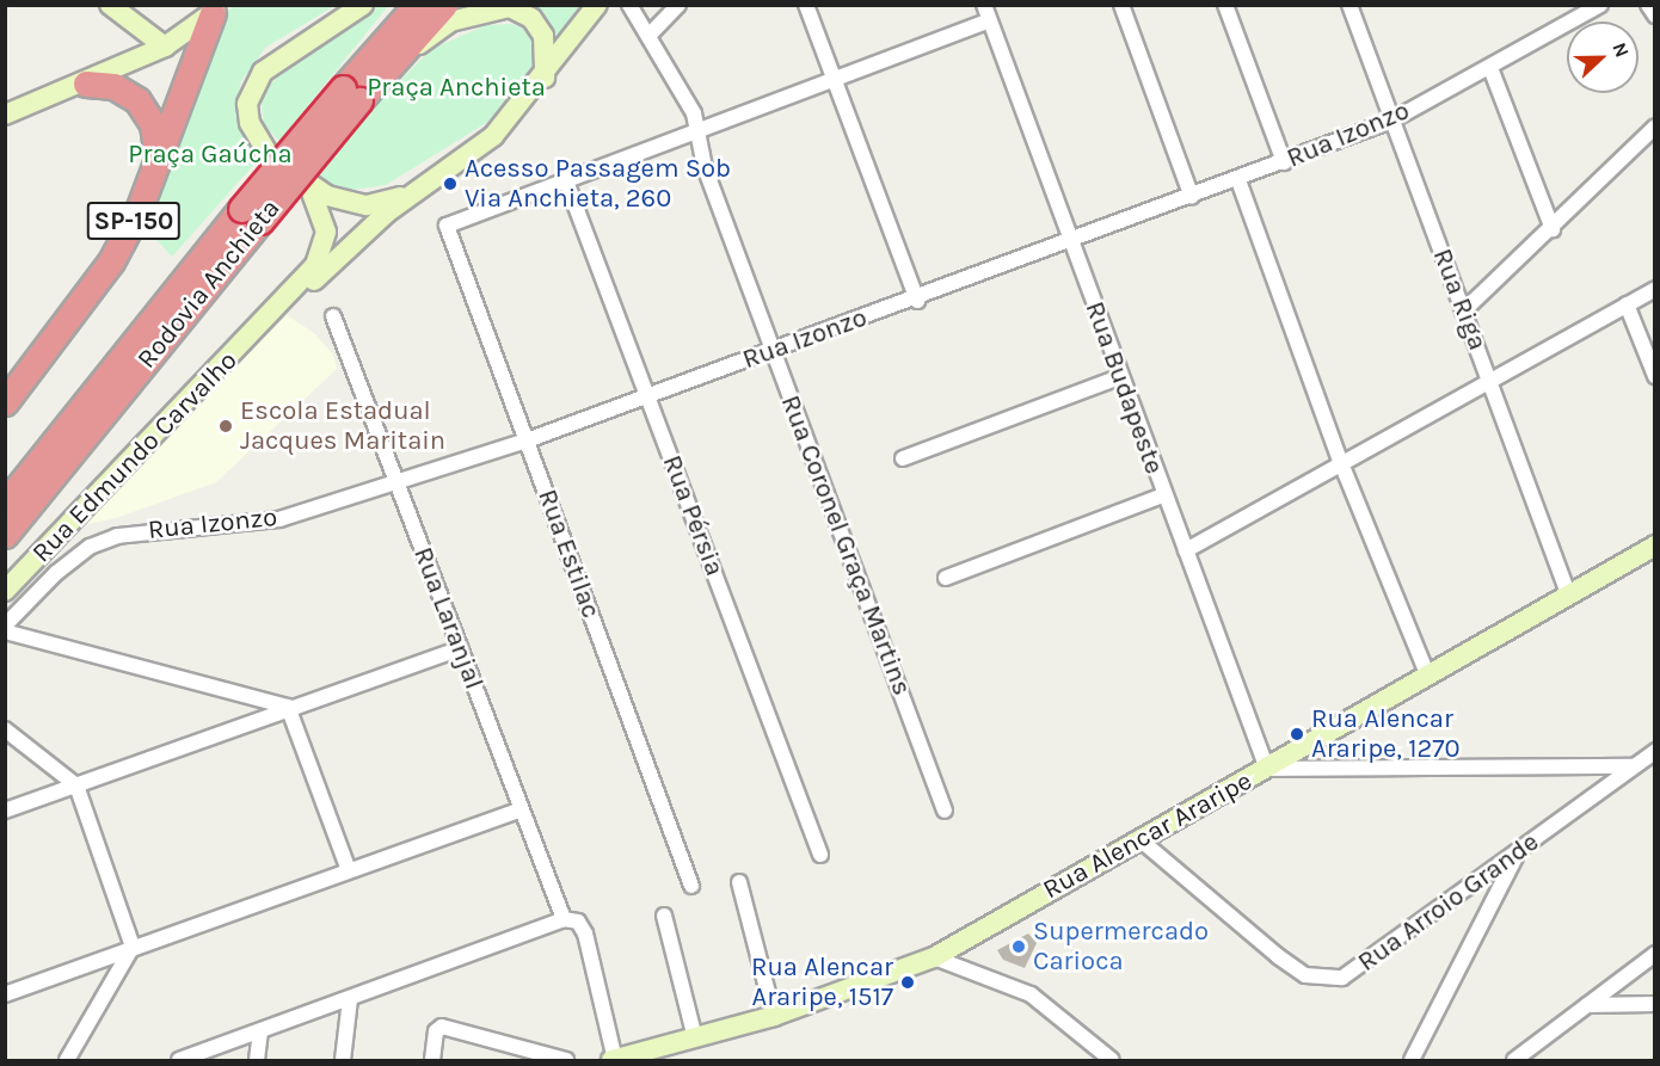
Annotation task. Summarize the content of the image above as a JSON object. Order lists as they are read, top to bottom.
{
  "streets": {
    "highway": ["SP-150", "Rodovia Anchieta"],
    "street": [
      "Rua Izonzo",
      "Rua Riga",
      "Rua Budapeste",
      "Rua Edmundo Carvalho",
      "Rua Pérsia",
      "Rua Coronel Graça Martins",
      "Rua Estilac",
      "Rua Laranjal",
      "Rua Alencar Araripe",
      "Rua Arroio Grande"
    ]
  },
  "crossings": [
    ["Rua Izonzo", "Rua Riga"],
    ["Rua Izonzo", "Rua Budapeste"],
    ["Rua Izonzo", "Rua Pérsia"],
    ["Rua Izonzo", "Rua Coronel Graça Martins"],
    ["Rua Izonzo", "Rua Estilac"],
    ["Rua Izonzo", "Rua Laranjal"],
    ["Rua Riga", "Rua Alencar Araripe"],
    ["Rua Budapeste", "Rua Alencar Araripe"],
    ["Rua Pérsia", "Rua Estilac"],
    ["Rua Alencar Araripe", "Rua Arroio Grande"]
  ],
  "parks": ["Praça Anchieta", "Praça Gaúcha"],
  "places": [
    "Acesso Passagem Sob Via Anchieta, 260",
    "Escola Estadual Jacques Maritain",
    "Rua Alencar Araripe, 1270",
    "Supermercado Carioca",
    "Rua Alencar Araripe, 1517"
  ],
  "north": "right"
}
